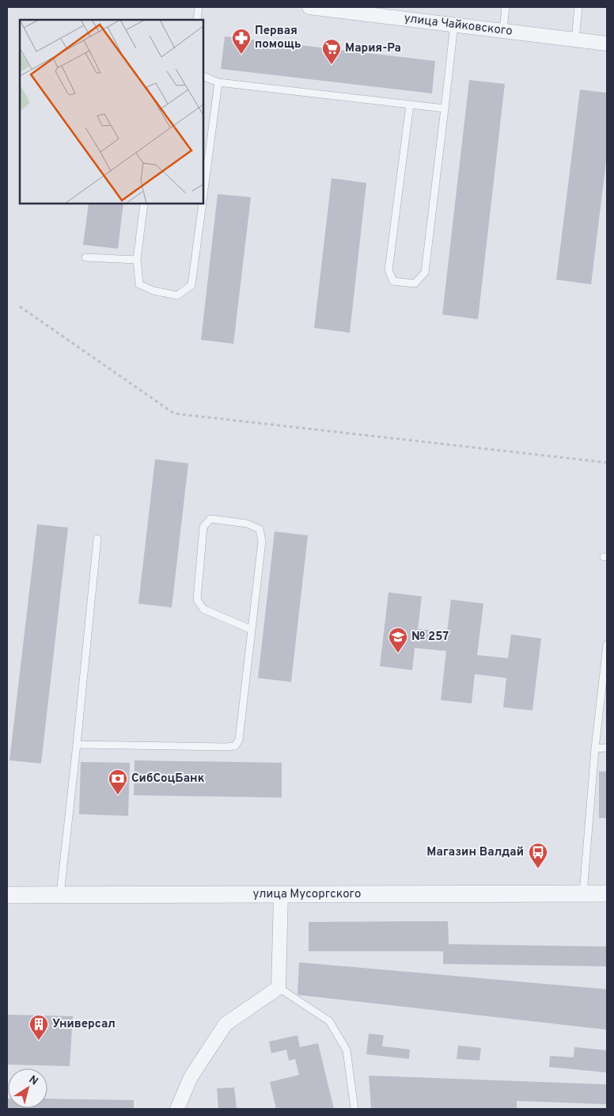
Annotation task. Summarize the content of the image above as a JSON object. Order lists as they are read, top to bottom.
{
  "streets": {
    "street": ["улица Чайковского", "улица Мусоргского"]
  },
  "places": {
    "pharmacy": ["Первая помощь"],
    "supermarket": ["Мария-Ра"],
    "school or university": ["№ 257"],
    "bank": ["СибСоцБанк"],
    "bus stop": ["Магазин Валдай"],
    "building": ["Универсал"]
  },
  "north": "top right"
}
